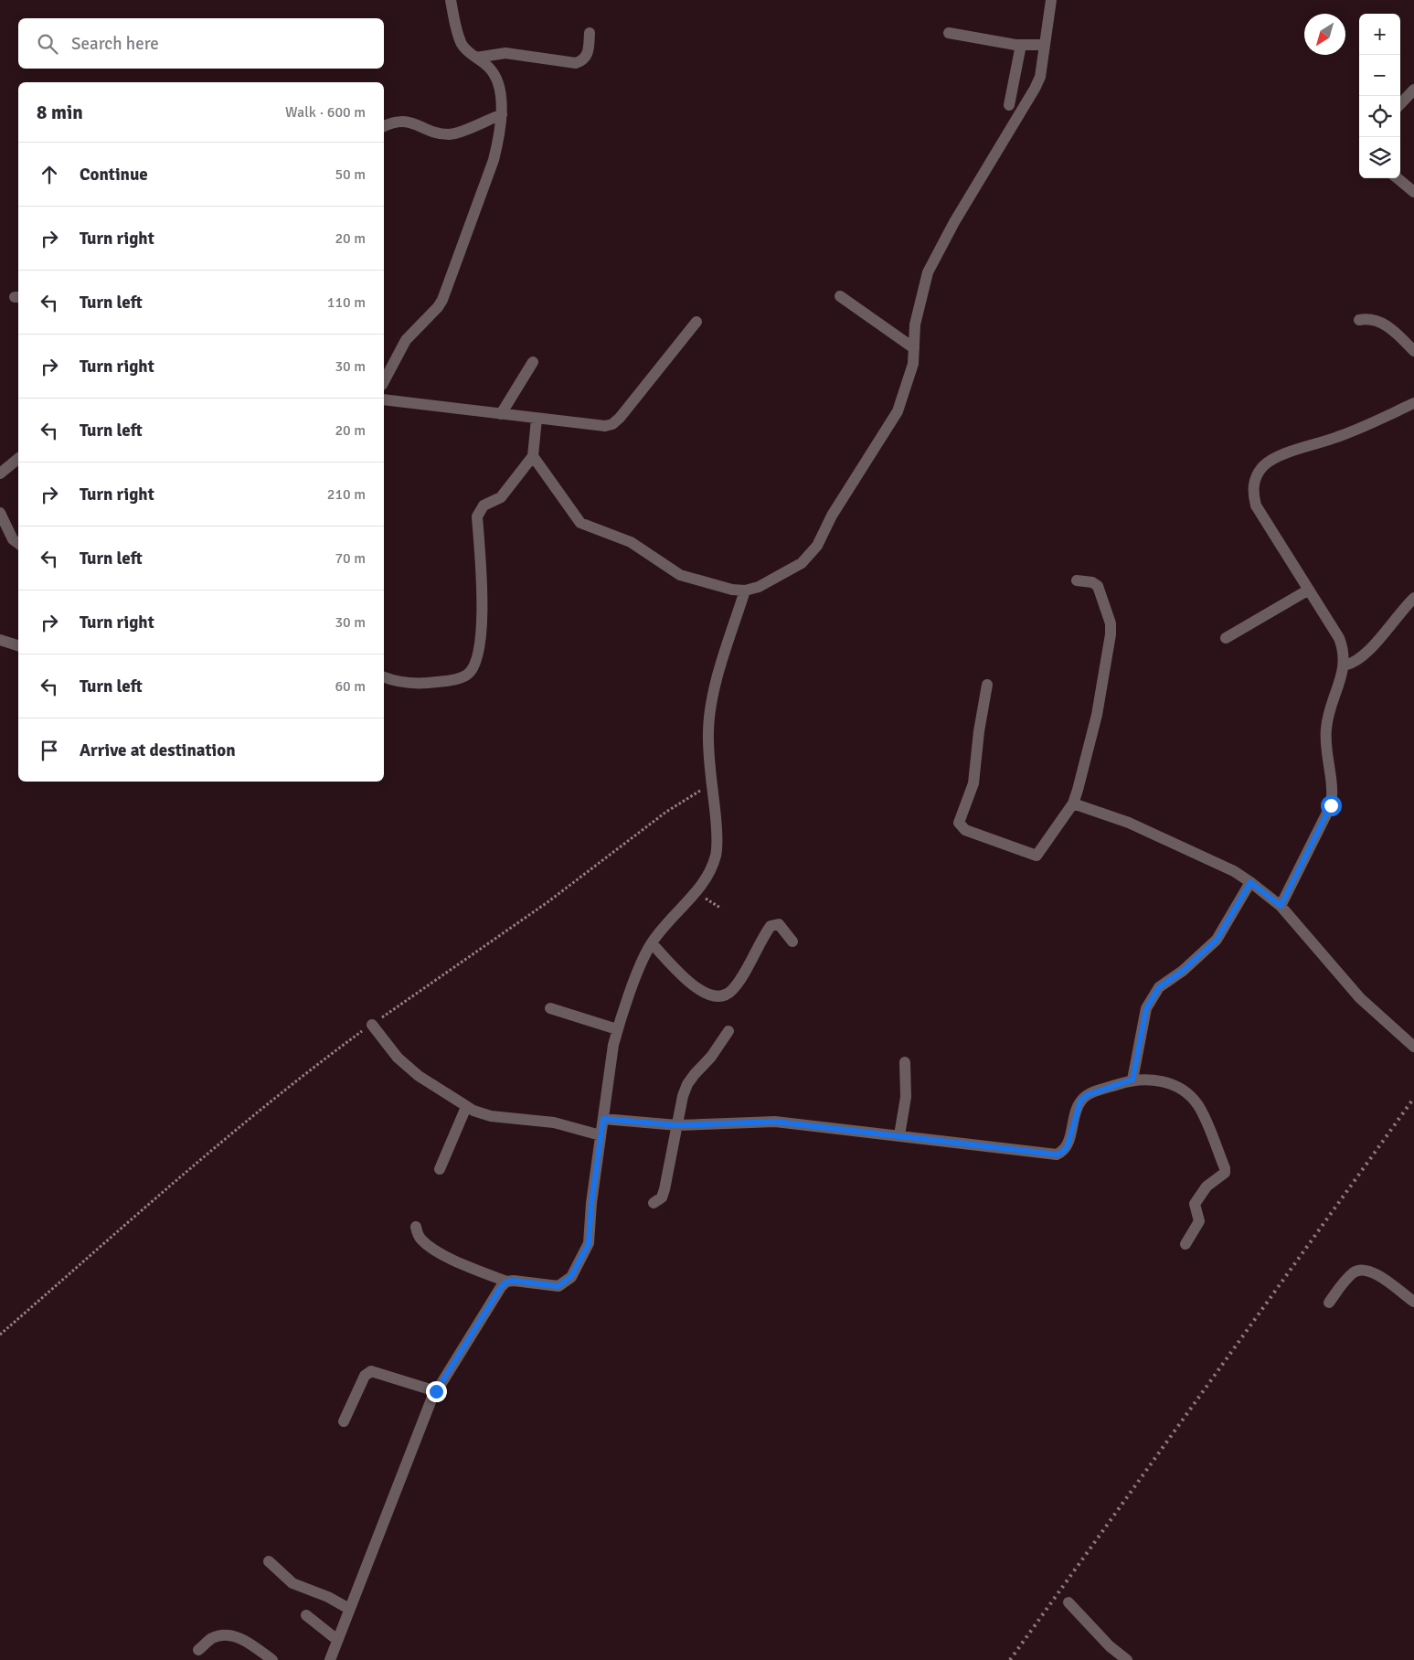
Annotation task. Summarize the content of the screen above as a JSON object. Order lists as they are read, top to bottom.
{
  "north": "bottom left",
  "page": {
    "map_buttons": ["+", "−"],
    "search": "Search here",
    "heading": ["8 min", "Walk · 600 m"],
    "list": [
      ["Continue", "50 m"],
      ["Turn right", "20 m"],
      ["Turn left", "110 m"],
      ["Turn right", "30 m"],
      ["Turn left", "20 m"],
      ["Turn right", "210 m"],
      ["Turn left", "70 m"],
      ["Turn right", "30 m"],
      ["Turn left", "60 m"],
      "Arrive at destination"
    ]
  }
}
